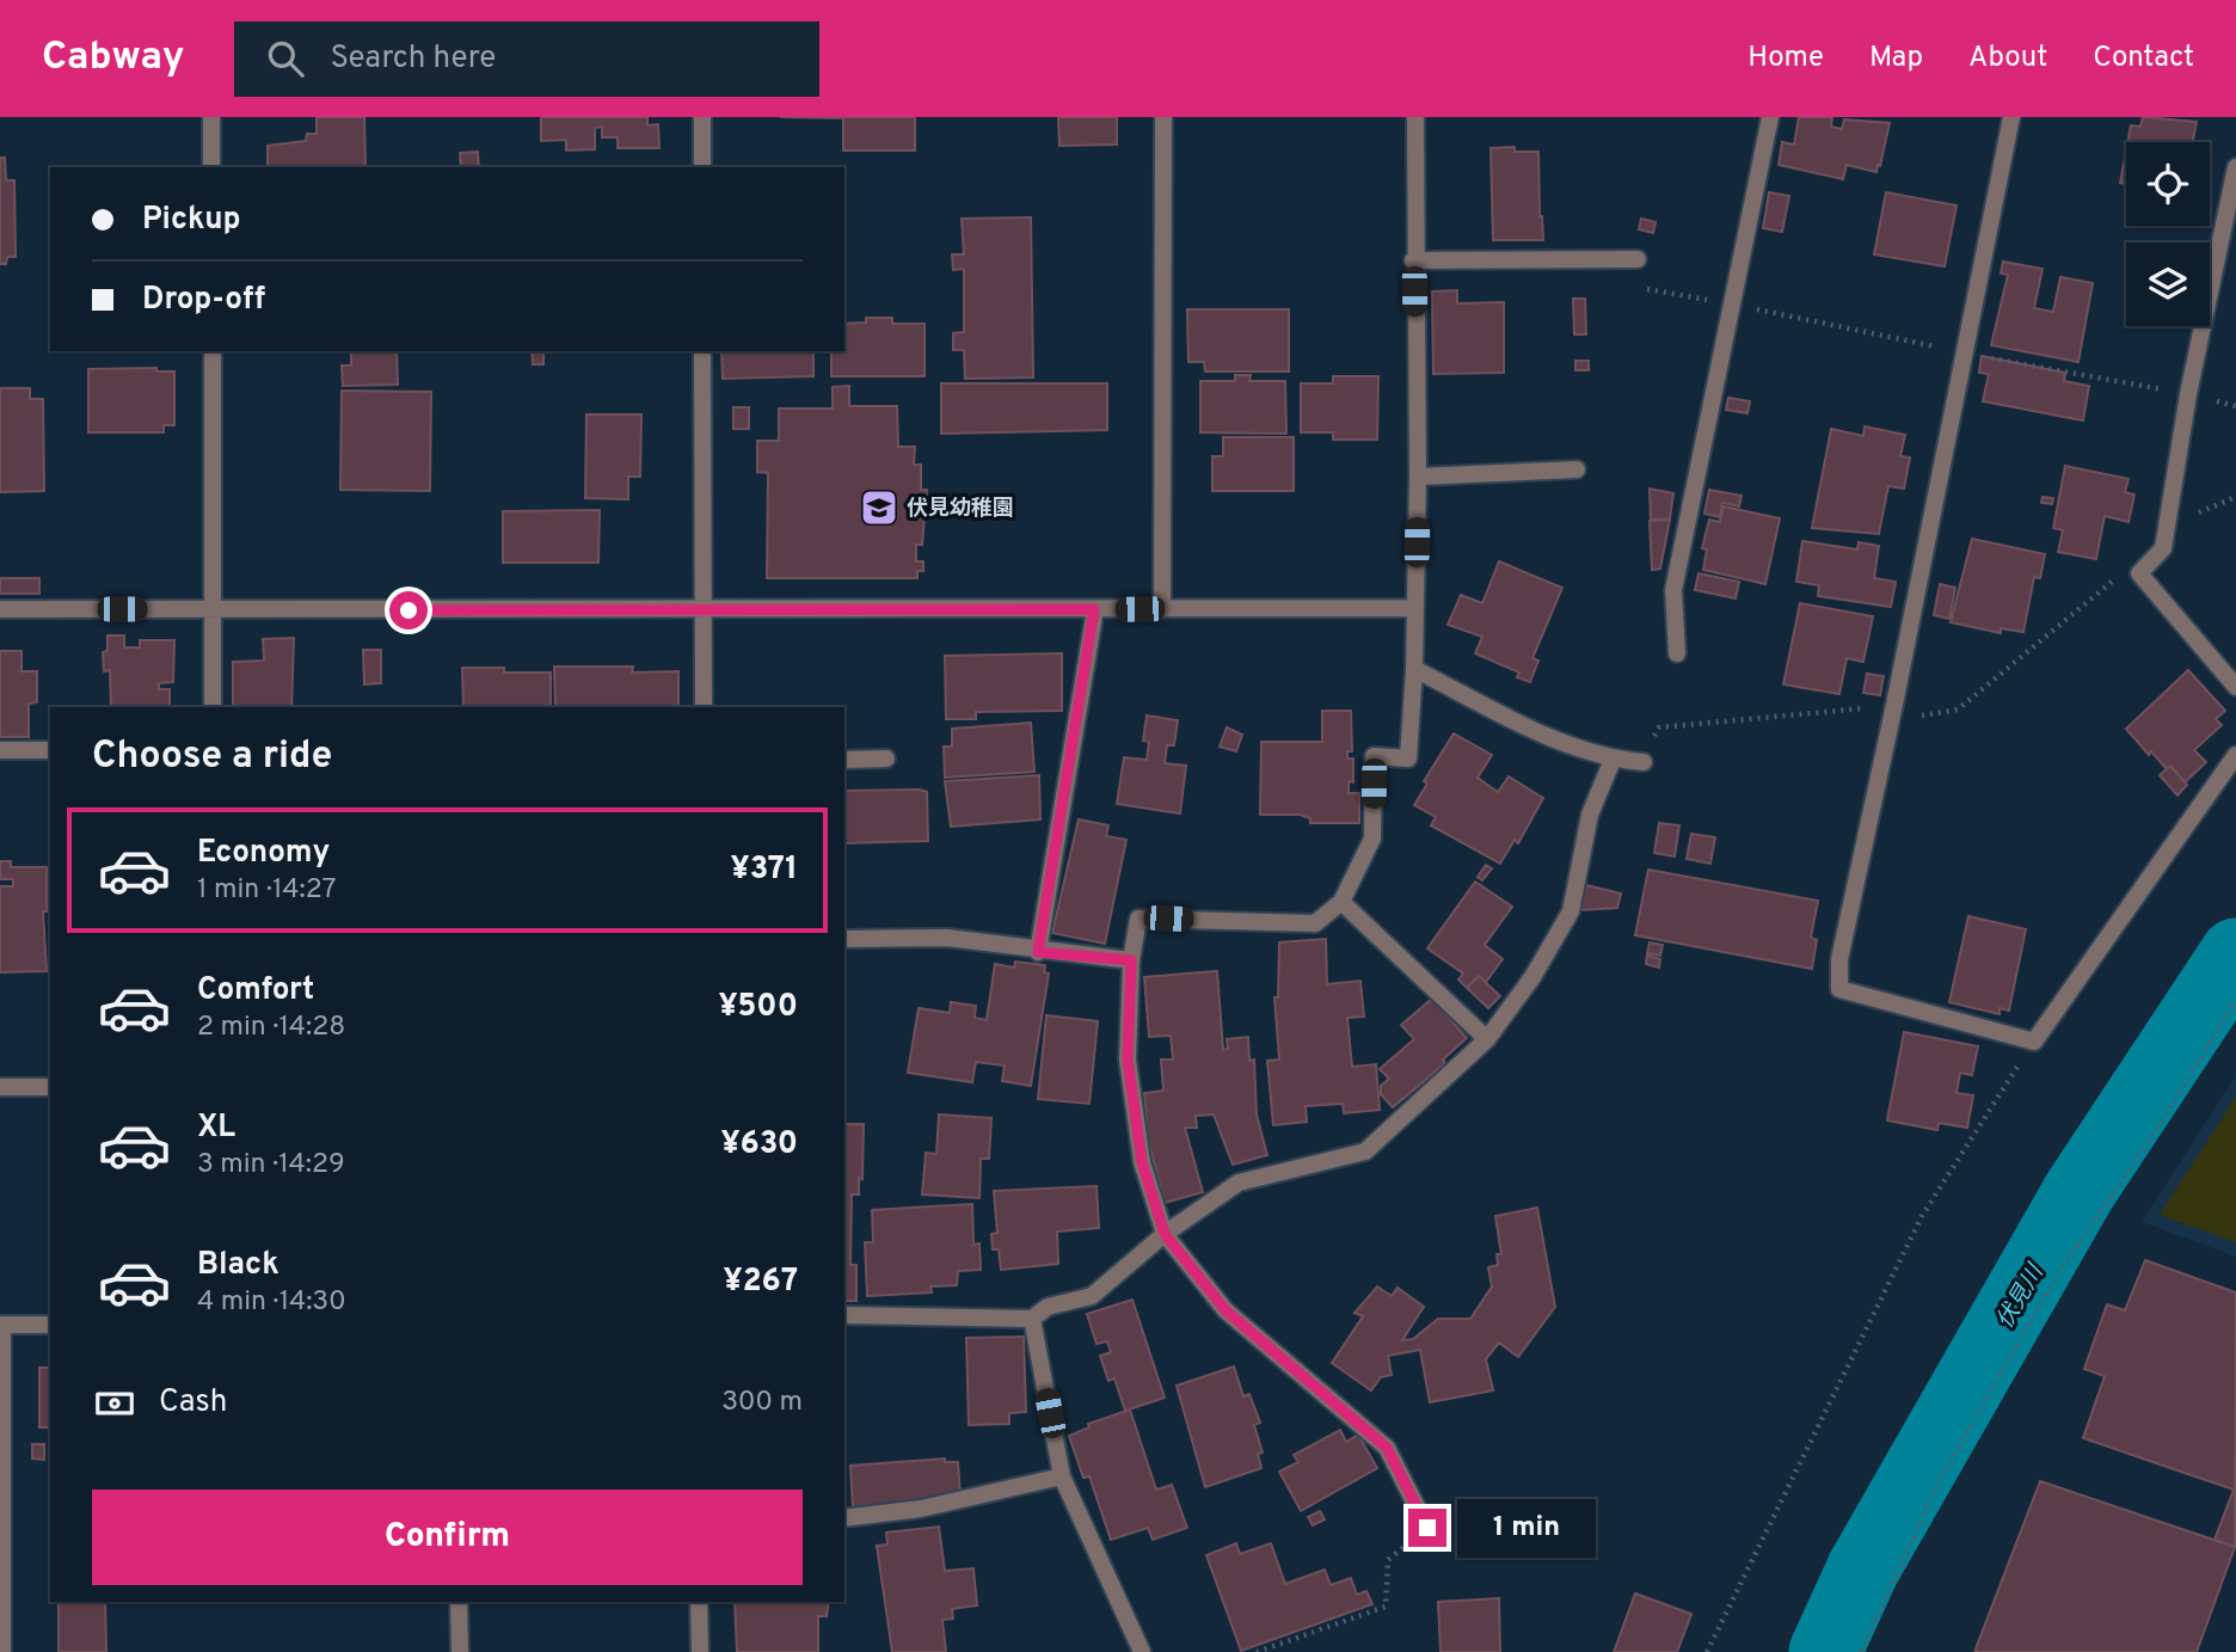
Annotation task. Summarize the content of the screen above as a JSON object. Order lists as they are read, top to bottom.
{
  "water": ["伏見川"],
  "places": {
    "school or university": ["伏見幼稚園"]
  },
  "page": {
    "header": "Cabway",
    "search": "Search here",
    "nav": [
      "Home",
      "Map",
      "About",
      "Contact"
    ],
    "banner": ["Pickup", "Drop-off"],
    "heading": "Choose a ride",
    "list": [
      {
        "name": "Economy",
        "note": "1 min · 14:27",
        "value": "¥371"
      },
      {
        "name": "Comfort",
        "note": "2 min · 14:28",
        "value": "¥500"
      },
      {
        "name": "XL",
        "note": "3 min · 14:29",
        "value": "¥630"
      },
      {
        "name": "Black",
        "note": "4 min · 14:30",
        "value": "¥267"
      }
    ],
    "pay": ["Cash", "300 m"],
    "buttons": "Confirm",
    "bubble": "1 min"
  }
}
